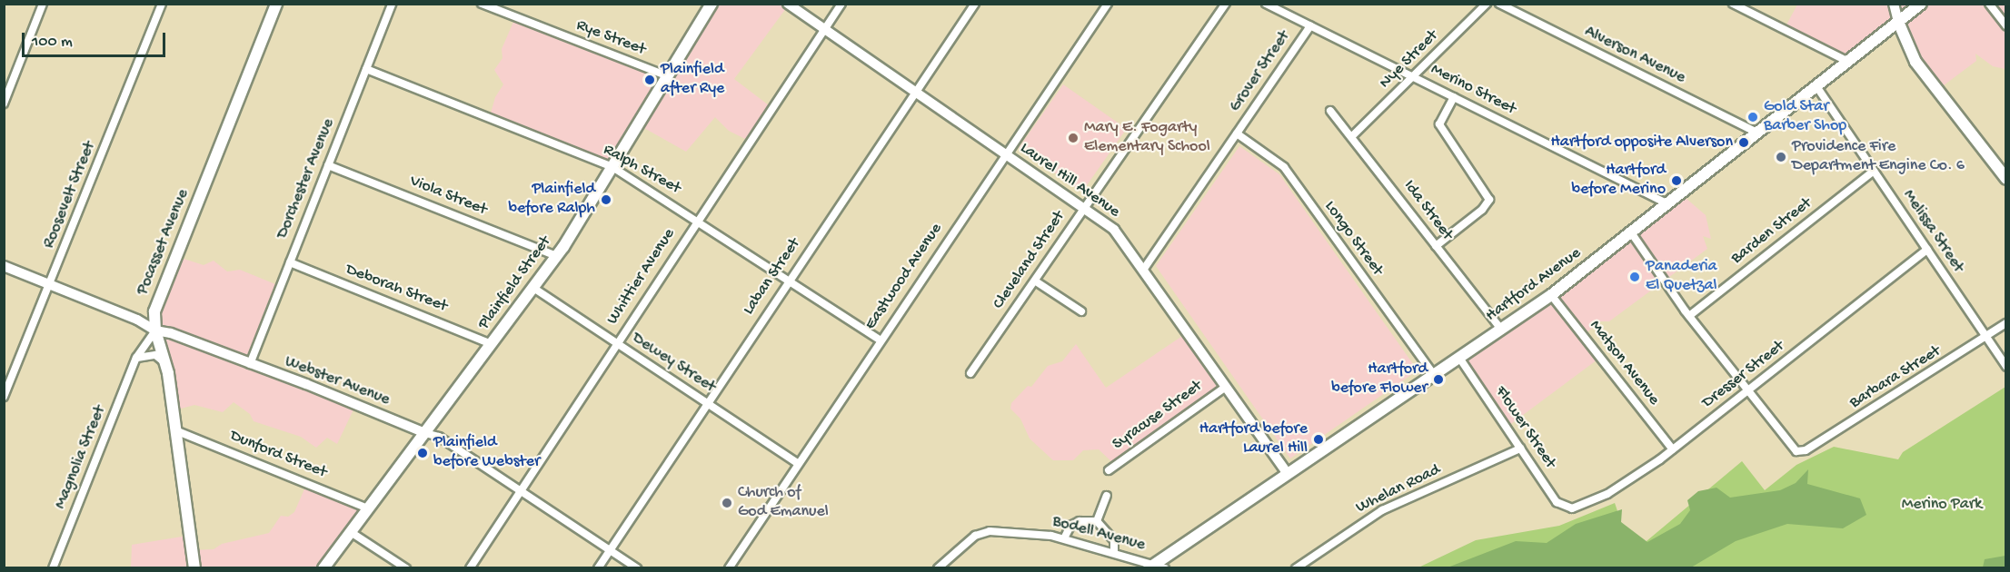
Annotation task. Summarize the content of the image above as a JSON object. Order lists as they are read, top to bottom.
{
  "streets": {
    "main road": ["Pocasset Avenue", "Plainfield Street", "Hartford Avenue"],
    "street": [
      "Rye Street",
      "Alverson Avenue",
      "Nye Street",
      "Grover Street",
      "Merino Street",
      "Ralph Street",
      "Dorchester Avenue",
      "Laurel Hill Avenue",
      "Roosevelt Street",
      "Viola Street",
      "Ida Street",
      "Barden Street",
      "Melissa Street",
      "Longo Street",
      "Cleveland Street",
      "Whittier Avenue",
      "Laban Street",
      "Eastwood Avenue",
      "Deborah Street",
      "Dewey Street",
      "Matson Avenue",
      "Dresser Street",
      "Barbara Street",
      "Webster Avenue",
      "Syracuse Street",
      "Flower Street",
      "Dunford Street",
      "Magnolia Street",
      "Whelan Road",
      "Bodell Avenue"
    ]
  },
  "crossings": [
    ["Rye Street", "Plainfield Street"],
    ["Alverson Avenue", "Hartford Avenue"],
    ["Nye Street", "Merino Street"],
    ["Nye Street", "Ida Street"],
    ["Grover Street", "Merino Street"],
    ["Grover Street", "Laurel Hill Avenue"],
    ["Grover Street", "Longo Street"],
    ["Merino Street", "Hartford Avenue"],
    ["Ralph Street", "Dorchester Avenue"],
    ["Ralph Street", "Whittier Avenue"],
    ["Ralph Street", "Laban Street"],
    ["Ralph Street", "Eastwood Avenue"],
    ["Ralph Street", "Plainfield Street"],
    ["Dorchester Avenue", "Viola Street"],
    ["Dorchester Avenue", "Deborah Street"],
    ["Dorchester Avenue", "Webster Avenue"],
    ["Laurel Hill Avenue", "Cleveland Street"],
    ["Laurel Hill Avenue", "Whittier Avenue"],
    ["Laurel Hill Avenue", "Laban Street"],
    ["Laurel Hill Avenue", "Eastwood Avenue"],
    ["Laurel Hill Avenue", "Hartford Avenue"],
    ["Laurel Hill Avenue", "Syracuse Street"],
    ["Roosevelt Street", "Webster Avenue"],
    ["Viola Street", "Plainfield Street"],
    ["Ida Street", "Hartford Avenue"],
    ["Barden Street", "Melissa Street"],
    ["Melissa Street", "Hartford Avenue"],
    ["Melissa Street", "Dresser Street"],
    ["Melissa Street", "Barbara Street"],
    ["Longo Street", "Hartford Avenue"],
    ["Pocasset Avenue", "Webster Avenue"],
    ["Pocasset Avenue", "Dunford Street"],
    ["Pocasset Avenue", "Magnolia Street"],
    ["Whittier Avenue", "Dewey Street"],
    ["Whittier Avenue", "Webster Avenue"],
    ["Laban Street", "Dewey Street"],
    ["Laban Street", "Webster Avenue"],
    ["Eastwood Avenue", "Dewey Street"],
    ["Plainfield Street", "Deborah Street"],
    ["Plainfield Street", "Dewey Street"],
    ["Plainfield Street", "Webster Avenue"],
    ["Plainfield Street", "Dunford Street"],
    ["Hartford Avenue", "Matson Avenue"],
    ["Hartford Avenue", "Flower Street"],
    ["Hartford Avenue", "Bodell Avenue"],
    ["Matson Avenue", "Dresser Street"],
    ["Dresser Street", "Barbara Street"],
    ["Dresser Street", "Flower Street"],
    ["Webster Avenue", "Magnolia Street"],
    ["Flower Street", "Whelan Road"]
  ],
  "parks": ["Merino Park"],
  "places": [
    "Plainfield after Rye",
    "Gold Star Barber Shop",
    "Mary E. Fogarty Elementary School",
    "Hartford opposite Alverson",
    "Providence Fire Department Engine Co. 6",
    "Hartford before Merino",
    "Plainfield before Ralph",
    "Panaderia El Quetzal",
    "Hartford before Flower",
    "Hartford before Laurel Hill",
    "Plainfield before Webster",
    "Church of God Emanuel"
  ],
  "scale_bar": "100 m"
}
